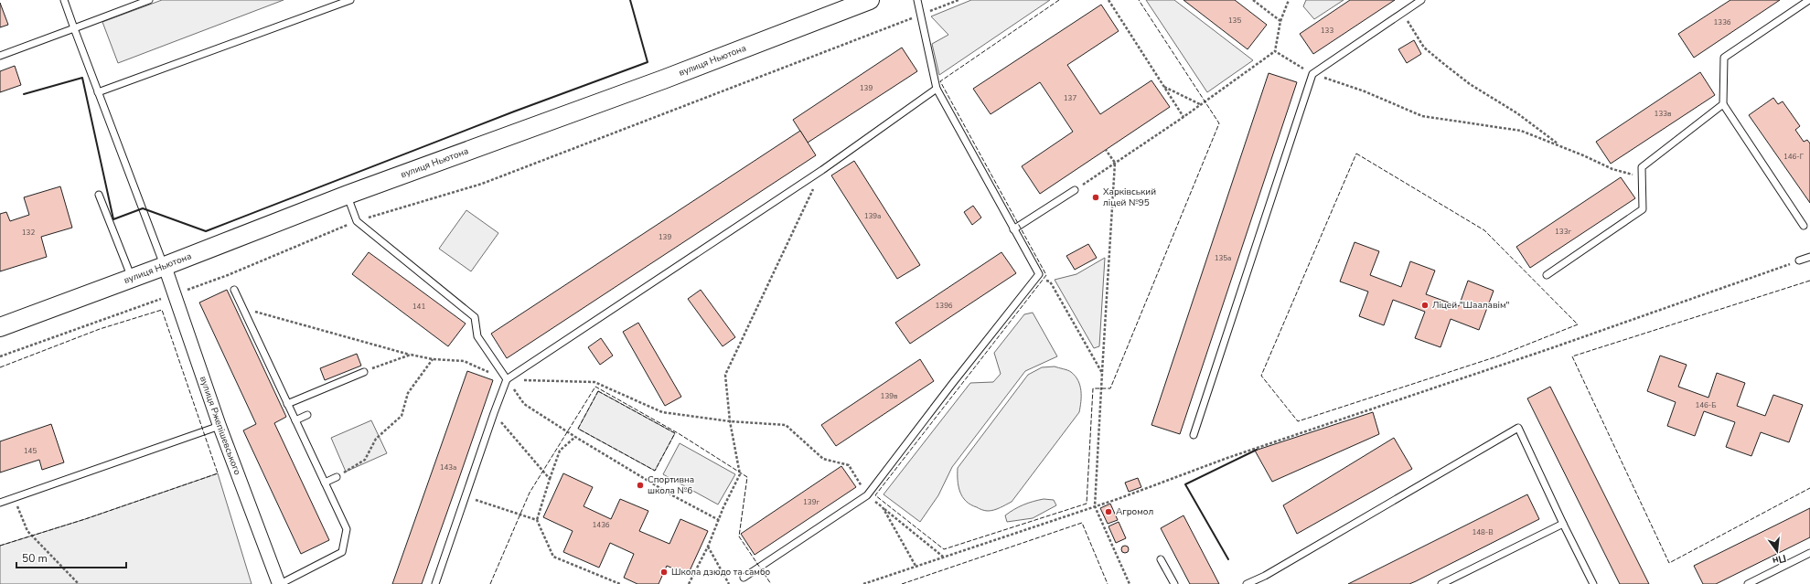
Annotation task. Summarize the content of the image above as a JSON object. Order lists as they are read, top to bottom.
{
  "streets": {
    "street": ["вулиця Ньютона", "вулиця Ржепішевського"]
  },
  "crossings": [
    ["вулиця Ньютона", "вулиця Ржепішевського"]
  ],
  "places": [
    "Харківський ліцей №95",
    "Ліцей \"Шаалавім\"",
    "Спортивна школа №6",
    "Агромол",
    "Школа дзюдо та самбо"
  ],
  "house_numbers": [
    "135",
    "133б",
    "133",
    "139",
    "137",
    "133в",
    "146-Г",
    "139а",
    "133г",
    "132",
    "139",
    "135а",
    "139б",
    "141",
    "139в",
    "146-Б",
    "145",
    "143а",
    "139г",
    "143б",
    "148-В"
  ],
  "scale_bar": "50 m",
  "north": "bottom"
}
